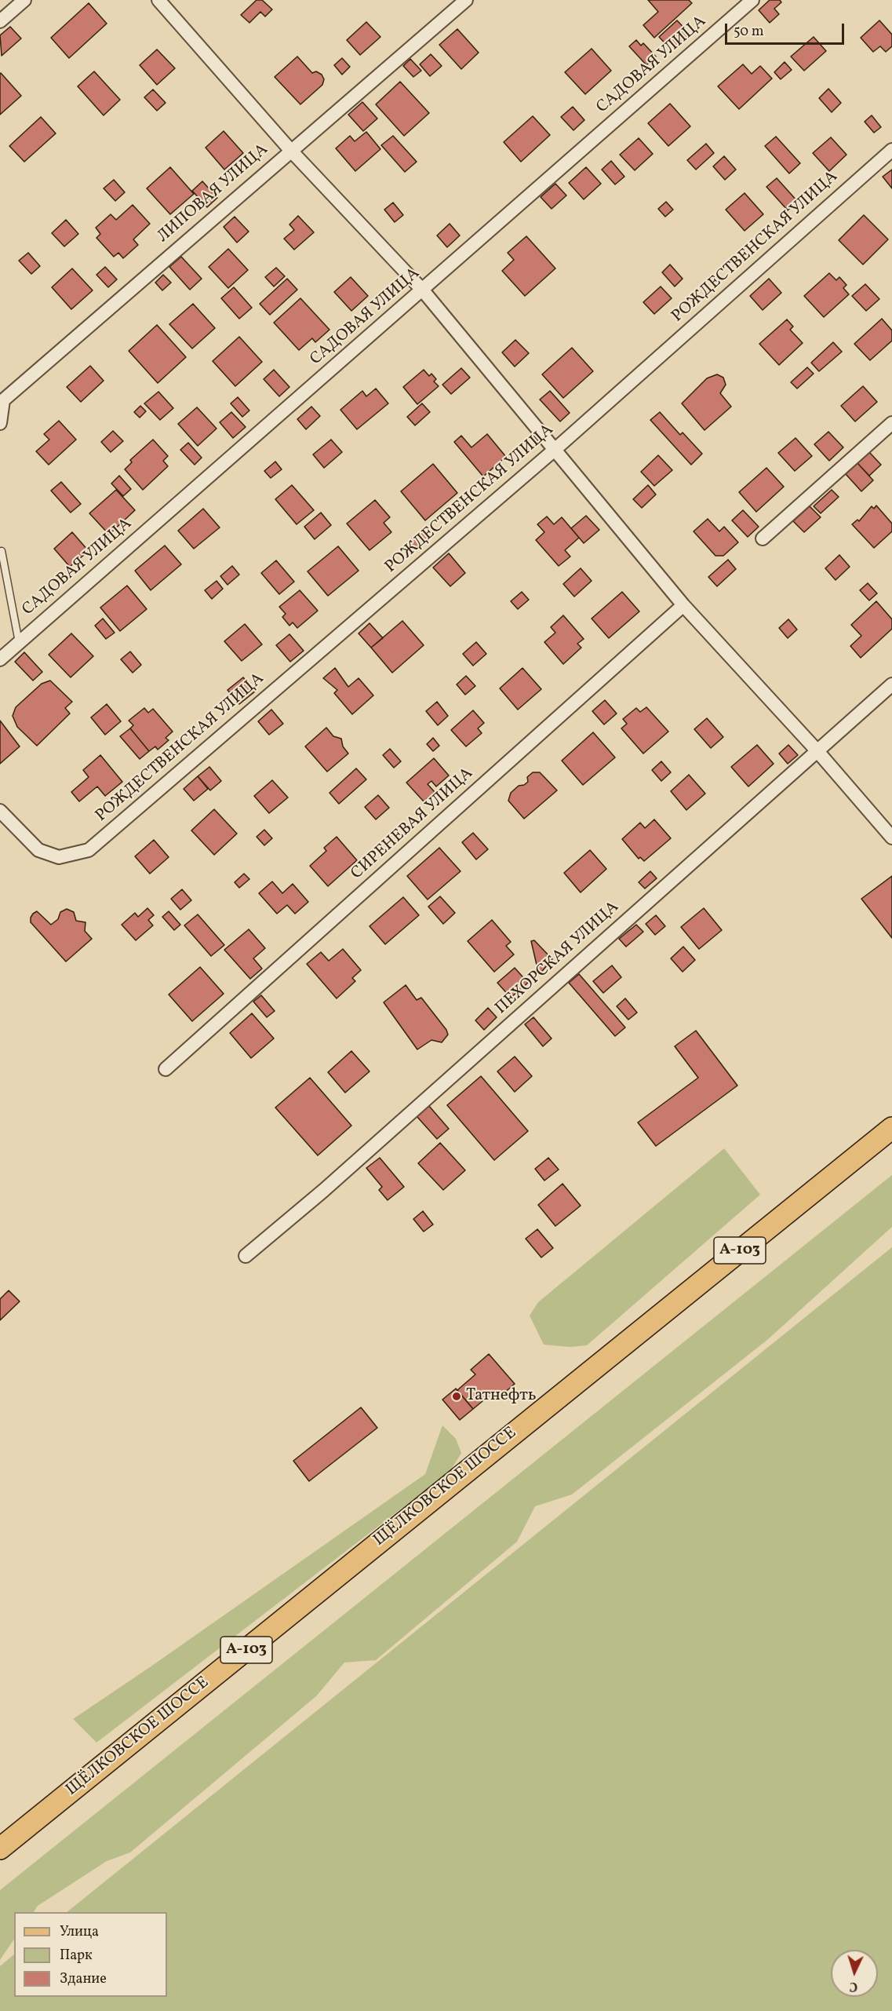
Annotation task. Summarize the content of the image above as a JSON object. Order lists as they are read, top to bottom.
{
  "streets": {
    "main road": ["А-103", "ЩЁЛКОВСКОЕ ШОССЕ"],
    "street": [
      "САДОВАЯ УЛИЦА",
      "ЛИПОВАЯ УЛИЦА",
      "РОЖДЕСТВЕНСКАЯ УЛИЦА",
      "СИРЕНЕВАЯ УЛИЦА",
      "ПЕХОРСКАЯ УЛИЦА"
    ]
  },
  "places": ["Татнефть"],
  "legend": ["Улица", "Парк", "Здание"],
  "scale_bar": "50 m",
  "north": "bottom"
}
